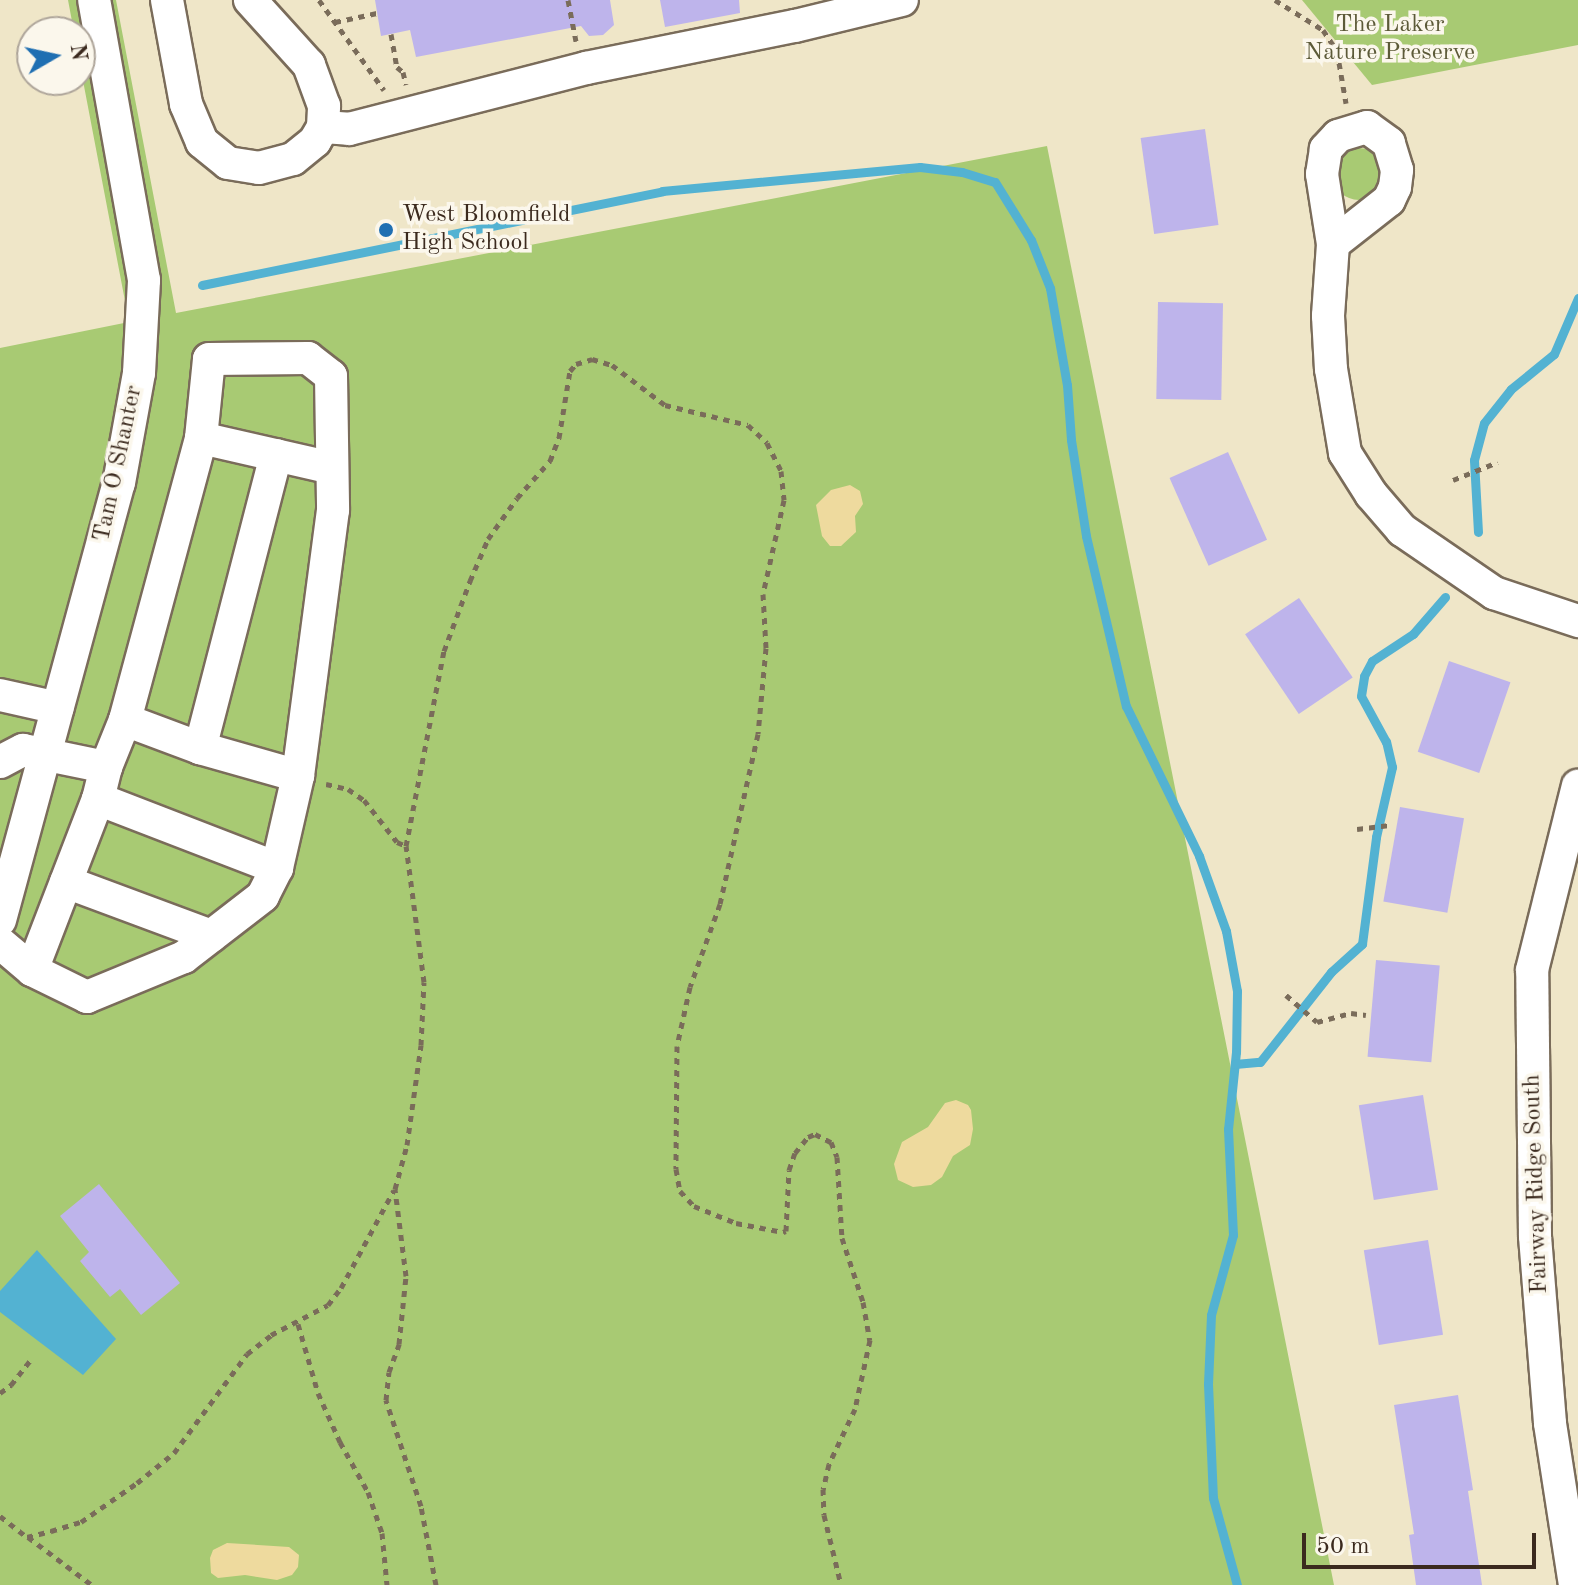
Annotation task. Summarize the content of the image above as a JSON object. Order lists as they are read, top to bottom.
{
  "streets": {
    "street": ["Tam O Shanter", "Fairway Ridge South"]
  },
  "parks": ["The Laker Nature Preserve"],
  "places": ["West Bloomfield High School"],
  "scale_bar": "50 m",
  "north": "right"
}
